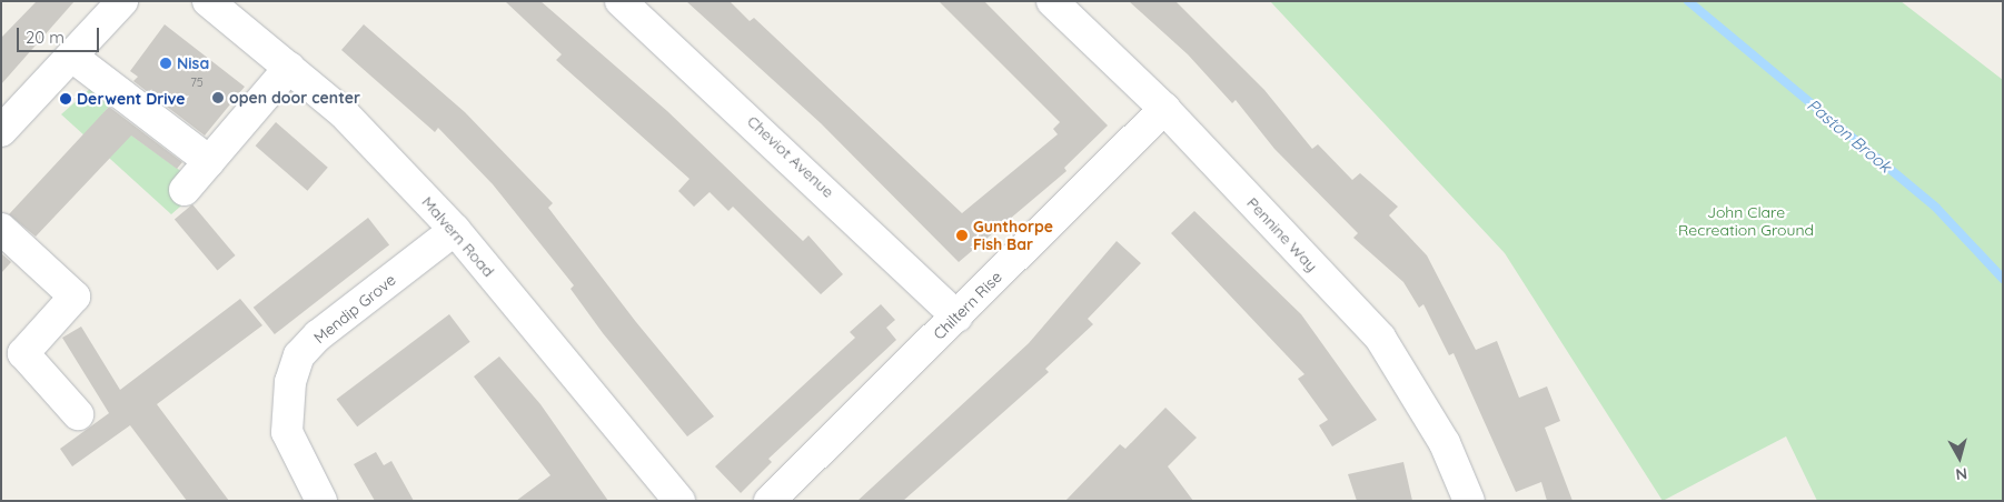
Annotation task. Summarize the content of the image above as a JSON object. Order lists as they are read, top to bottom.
{
  "streets": {
    "street": [
      "Cheviot Avenue",
      "Pennine Way",
      "Malvern Road",
      "Chiltern Rise",
      "Mendip Grove"
    ]
  },
  "crossings": [
    ["Cheviot Avenue", "Chiltern Rise"],
    ["Pennine Way", "Chiltern Rise"],
    ["Malvern Road", "Mendip Grove"]
  ],
  "water": ["Paston Brook"],
  "parks": ["John Clare Recreation Ground"],
  "places": [
    "Nisa",
    "open door center",
    "Derwent Drive",
    "Gunthorpe Fish Bar"
  ],
  "house_numbers": ["75"],
  "scale_bar": "20 m",
  "north": "bottom"
}
